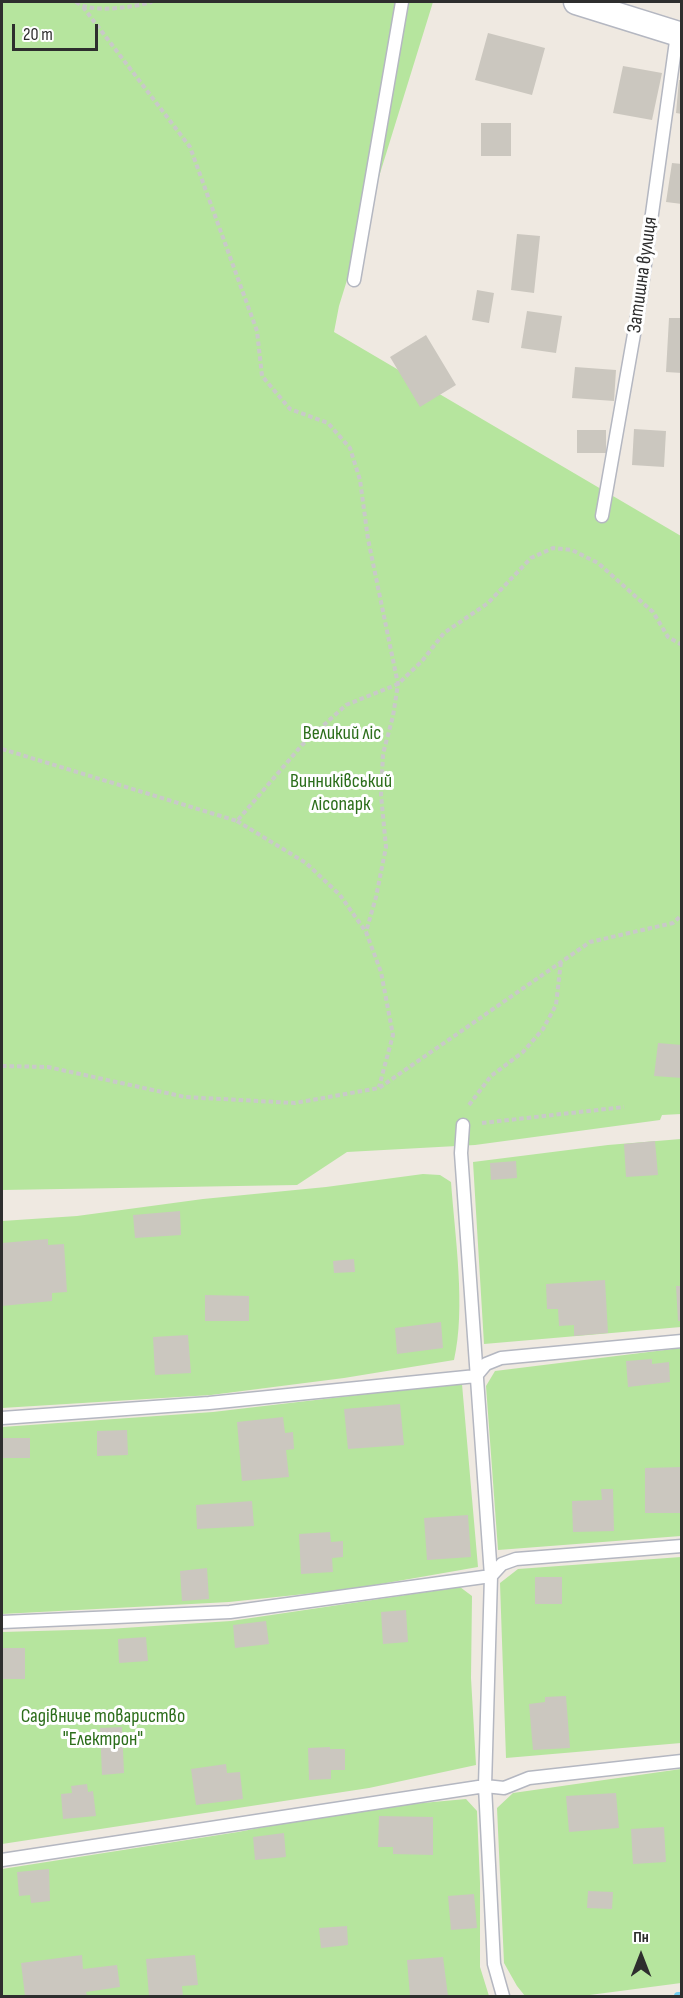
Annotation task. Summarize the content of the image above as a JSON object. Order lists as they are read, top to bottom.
{
  "streets": {
    "lane": ["Затишна вулиця"]
  },
  "parks": ["Великий ліс", "Винниківський лісопарк", "Садівниче товариство \"Електрон\""],
  "scale_bar": "20 m",
  "north": "top"
}
